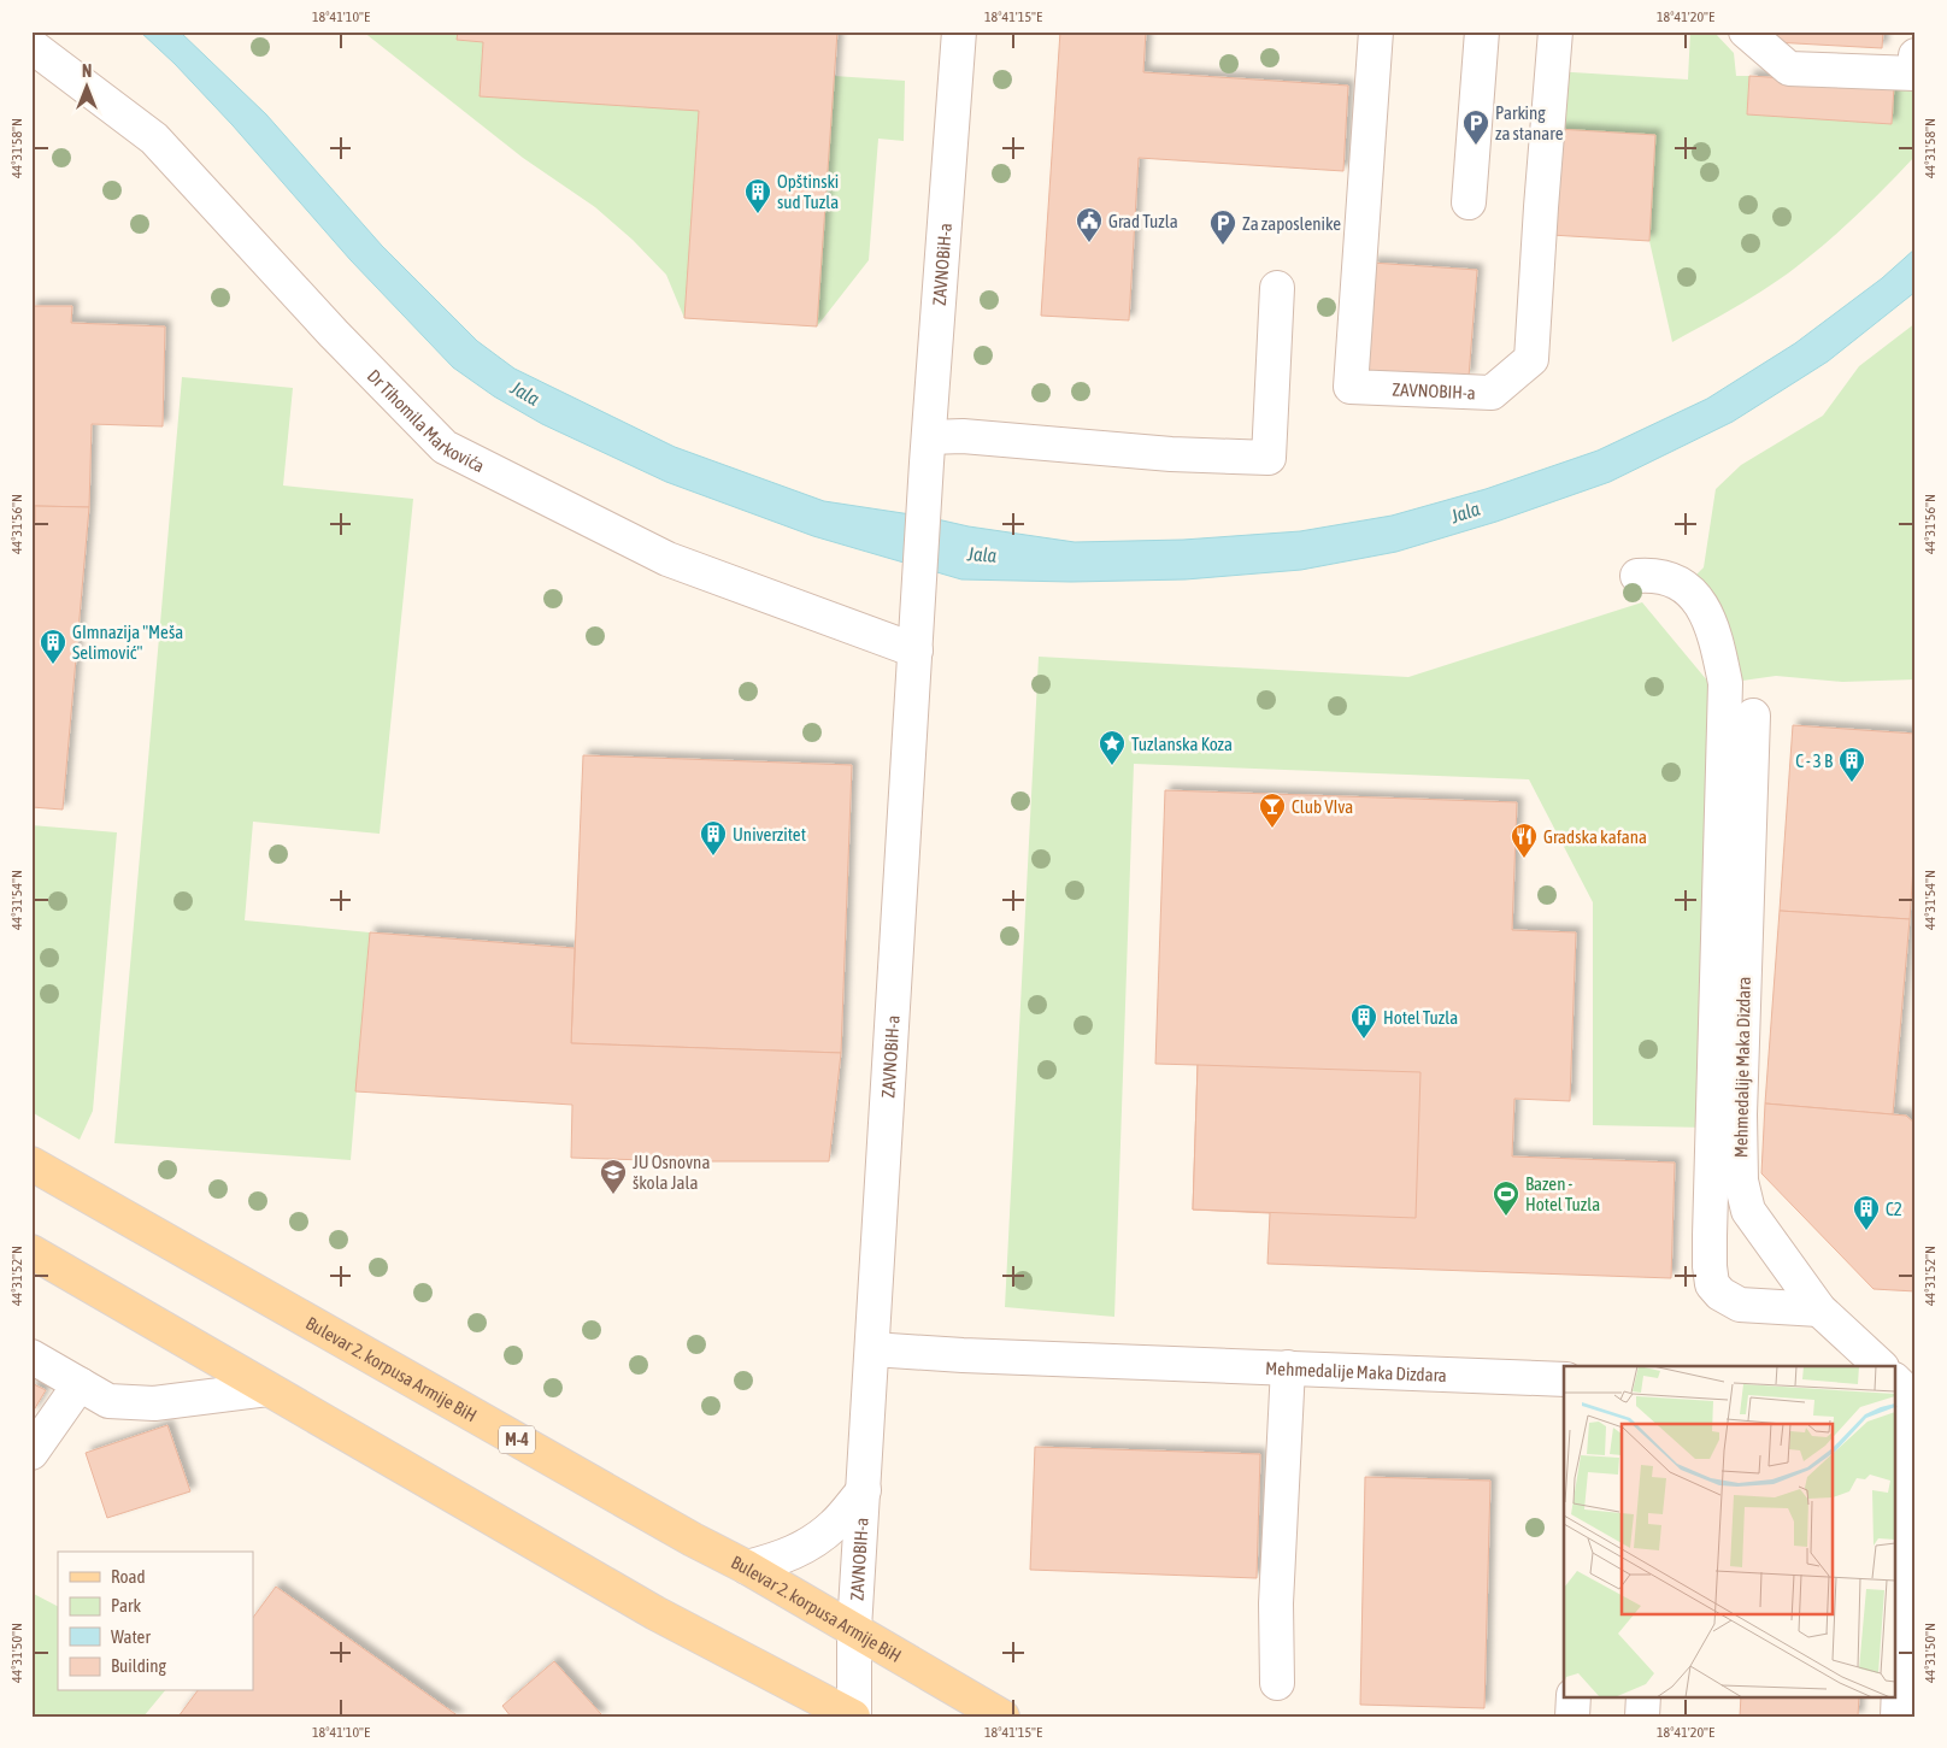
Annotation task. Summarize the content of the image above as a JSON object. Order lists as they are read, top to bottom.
{
  "streets": {
    "main road": ["Bulevar 2. korpusa Armije BiH", "M-4"],
    "street": [
      "ZAVNOBiH-a",
      "ZAVNOBIH-a",
      "Dr Tihomila Markovića",
      "Mehmedalije Maka Dizdara"
    ]
  },
  "crossings": [
    ["ZAVNOBiH-a", "ZAVNOBIH-a"],
    ["ZAVNOBiH-a", "Dr Tihomila Markovića"],
    ["ZAVNOBiH-a", "Mehmedalije Maka Dizdara"],
    ["ZAVNOBIH-a", "Bulevar 2. korpusa Armije BiH"]
  ],
  "water": ["Jala"],
  "places": {
    "parking": ["Parking za stanare", "Za zaposlenike"],
    "building": [
      "Opštinski sud Tuzla",
      "GImnazija \"Meša Selimović\"",
      "C - 3 B",
      "Univerzitet",
      "Hotel Tuzla",
      "C2"
    ],
    "public building": ["Grad Tuzla"],
    "place": ["Tuzlanska Koza"],
    "bar": ["Club VIva"],
    "restaurant": ["Gradska kafana"],
    "school or university": ["JU Osnovna škola Jala"],
    "sports": ["Bazen - Hotel Tuzla"]
  },
  "legend": [
    "Road",
    "Park",
    "Water",
    "Building"
  ],
  "north": "top",
  "coordinates": [
    "18°41'10\"E",
    "18°41'15\"E",
    "18°41'20\"E",
    "44°31'58\"N",
    "44°31'56\"N",
    "44°31'54\"N",
    "44°31'52\"N",
    "44°31'50\"N"
  ]
}
